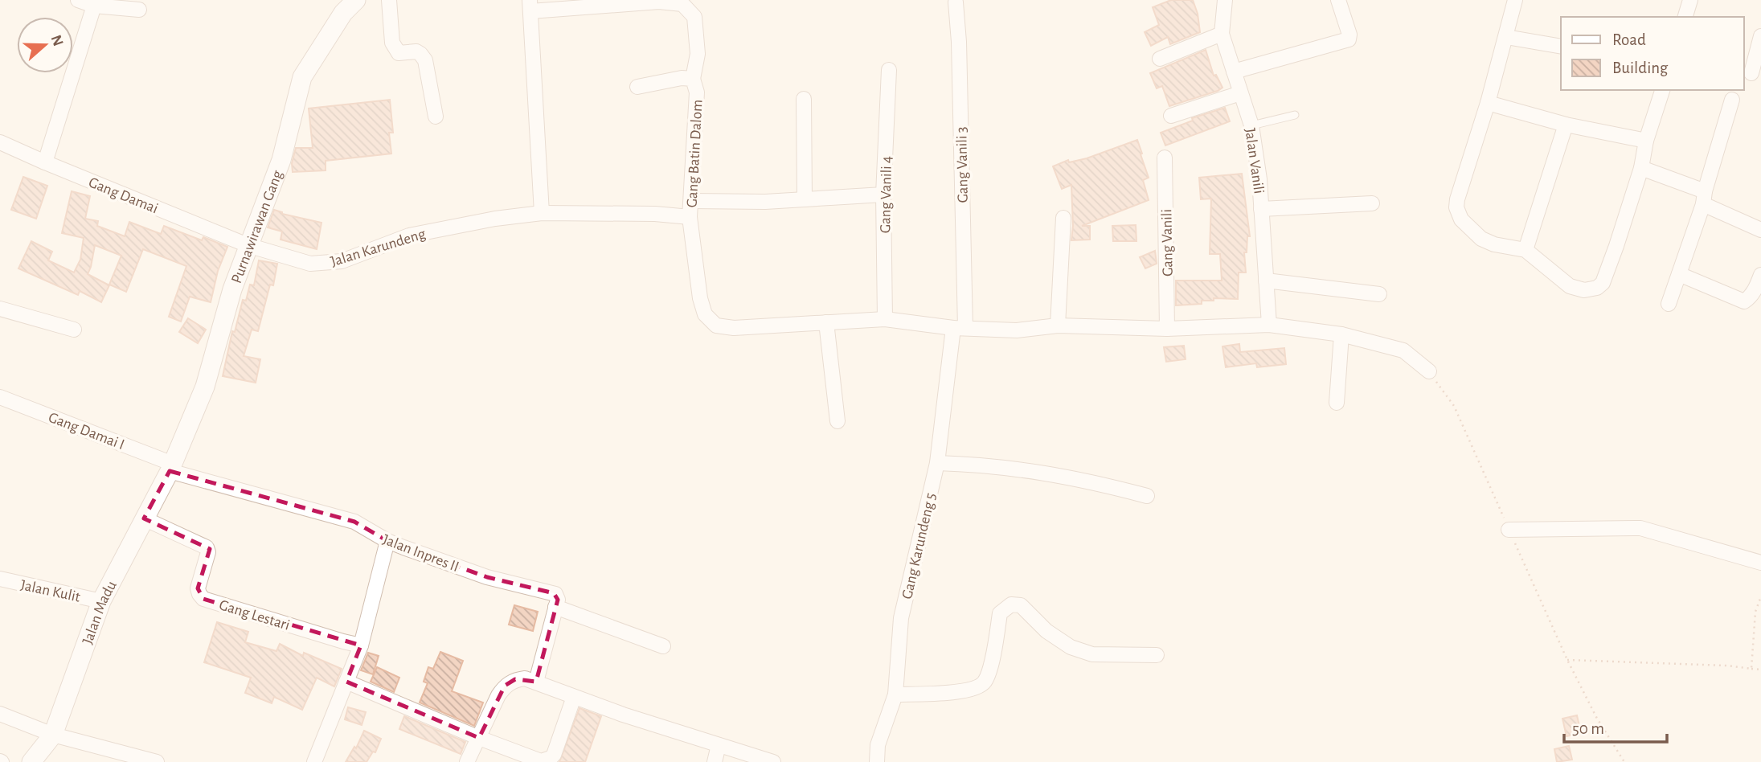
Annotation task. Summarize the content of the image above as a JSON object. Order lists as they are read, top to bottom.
{
  "streets": {
    "street": [
      "Gang Batin Dalom",
      "Jalan Vanili",
      "Gang Vanili 3",
      "Gang Damai",
      "Gang Vanili 4",
      "Purnawirawan Gang",
      "Gang Vanili",
      "Jalan Karundeng",
      "Gang Damai I",
      "Gang Karundeng 5",
      "Jalan Inpres II",
      "Jalan Kulit",
      "Jalan Madu",
      "Gang Lestari"
    ]
  },
  "crossings": [
    ["Gang Batin Dalom", "Jalan Vanili"],
    ["Gang Batin Dalom", "Gang Vanili 3"],
    ["Gang Batin Dalom", "Gang Vanili 4"],
    ["Gang Batin Dalom", "Gang Vanili"],
    ["Gang Batin Dalom", "Jalan Karundeng"],
    ["Gang Batin Dalom", "Gang Karundeng 5"],
    ["Gang Vanili 3", "Gang Karundeng 5"],
    ["Gang Damai", "Purnawirawan Gang"],
    ["Gang Damai", "Jalan Karundeng"],
    ["Purnawirawan Gang", "Jalan Karundeng"],
    ["Purnawirawan Gang", "Gang Damai I"],
    ["Purnawirawan Gang", "Jalan Inpres II"],
    ["Purnawirawan Gang", "Jalan Madu"],
    ["Gang Damai I", "Jalan Inpres II"],
    ["Gang Damai I", "Jalan Madu"],
    ["Jalan Inpres II", "Jalan Madu"],
    ["Jalan Kulit", "Jalan Madu"],
    ["Jalan Madu", "Gang Lestari"]
  ],
  "legend": ["Road", "Building"],
  "scale_bar": "50 m",
  "north": "right"
}
